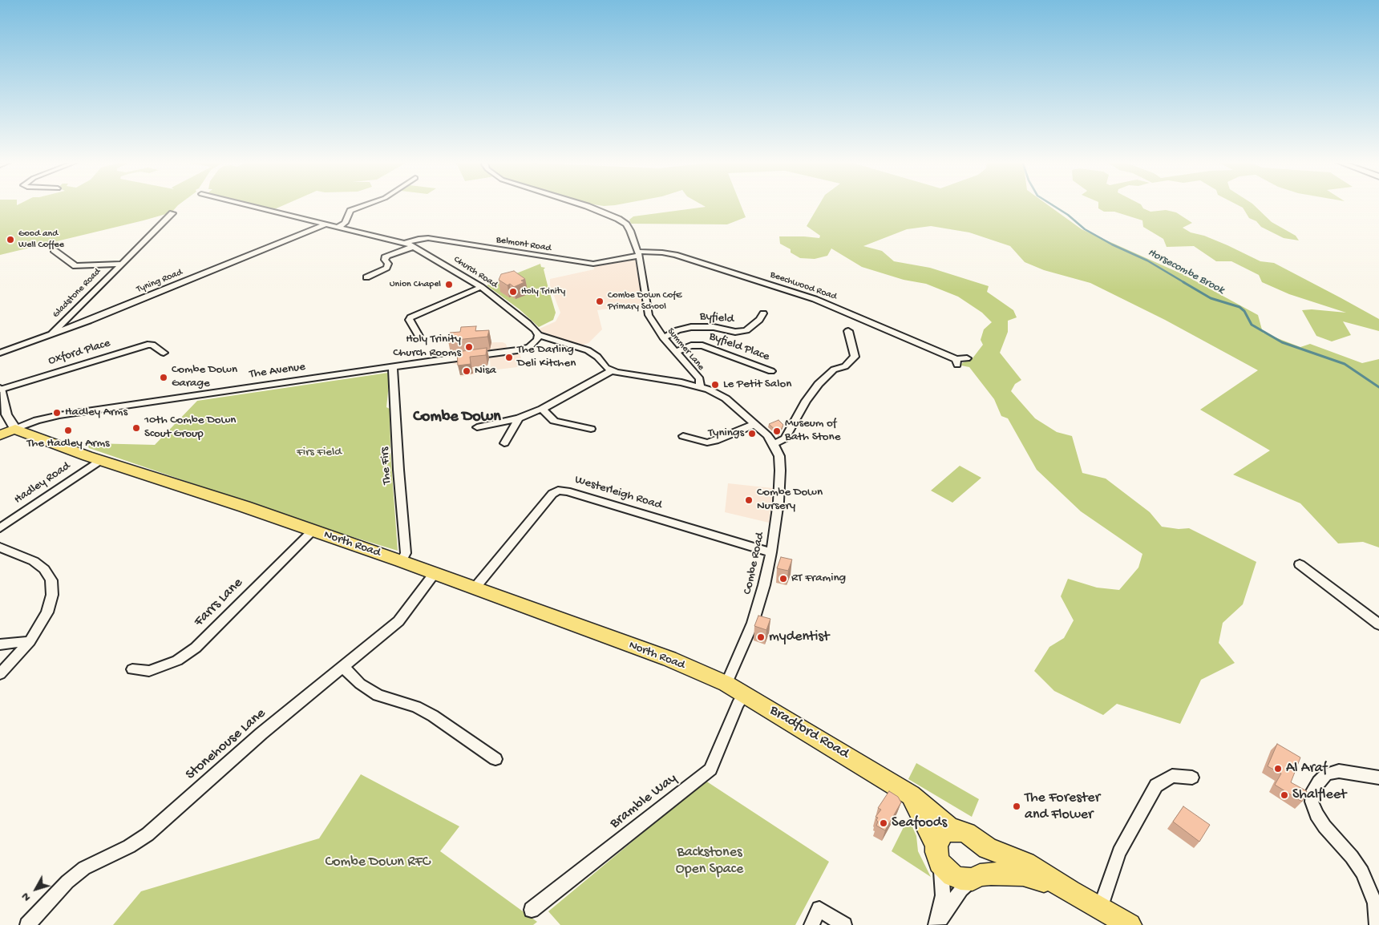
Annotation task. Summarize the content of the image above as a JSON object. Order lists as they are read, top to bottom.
{
  "streets": {
    "main road": ["North Road", "Bradford Road"],
    "street": [
      "Belmont Road",
      "Church Road",
      "Tyning Road",
      "Beechwood Road",
      "Gladstone Road",
      "Byfield",
      "Byfield Place",
      "Summer Lane",
      "Oxford Place",
      "The Avenue",
      "The Firs",
      "Hadley Road",
      "Westerleigh Road",
      "Combe Road",
      "Farrs Lane",
      "Stonehouse Lane",
      "Bramble Way"
    ]
  },
  "crossings": [
    ["Belmont Road", "Church Road"],
    ["Belmont Road", "Beechwood Road"],
    ["Belmont Road", "Summer Lane"],
    ["Church Road", "Tyning Road"],
    ["Church Road", "The Avenue"],
    ["Tyning Road", "Gladstone Road"],
    ["Beechwood Road", "Summer Lane"],
    ["Byfield", "Summer Lane"],
    ["Byfield Place", "Summer Lane"],
    ["The Avenue", "The Firs"],
    ["The Avenue", "North Road"],
    ["The Firs", "North Road"],
    ["Hadley Road", "North Road"],
    ["Westerleigh Road", "North Road"],
    ["Westerleigh Road", "Combe Road"],
    ["North Road", "Combe Road"],
    ["North Road", "Farrs Lane"],
    ["North Road", "Bradford Road"],
    ["North Road", "Stonehouse Lane"],
    ["Combe Road", "Bradford Road"],
    ["Bradford Road", "Bramble Way"]
  ],
  "districts": ["Combe Down"],
  "water": ["Horsecombe Brook"],
  "parks": ["Firs Field", "Backstones Open Space", "Combe Down RFC"],
  "places": [
    "Good and Well Coffee",
    "Union Chapel",
    "Holy Trinity",
    "Combe Down CofE Primary School",
    "Holy Trinity Church Rooms",
    "The Darling Deli Kitchen",
    "Nisa",
    "Combe Down Garage",
    "Le Petit Salon",
    "Hadley Arms",
    "10th Combe Down Scout Group",
    "The Hadley Arms",
    "Museum of Bath Stone",
    "Tynings",
    "Combe Down Nursery",
    "RT Framing",
    "mydentist",
    "Al Araf",
    "Shalfleet",
    "The Forester and Flower",
    "Seafoods"
  ],
  "north": "bottom left"
}
